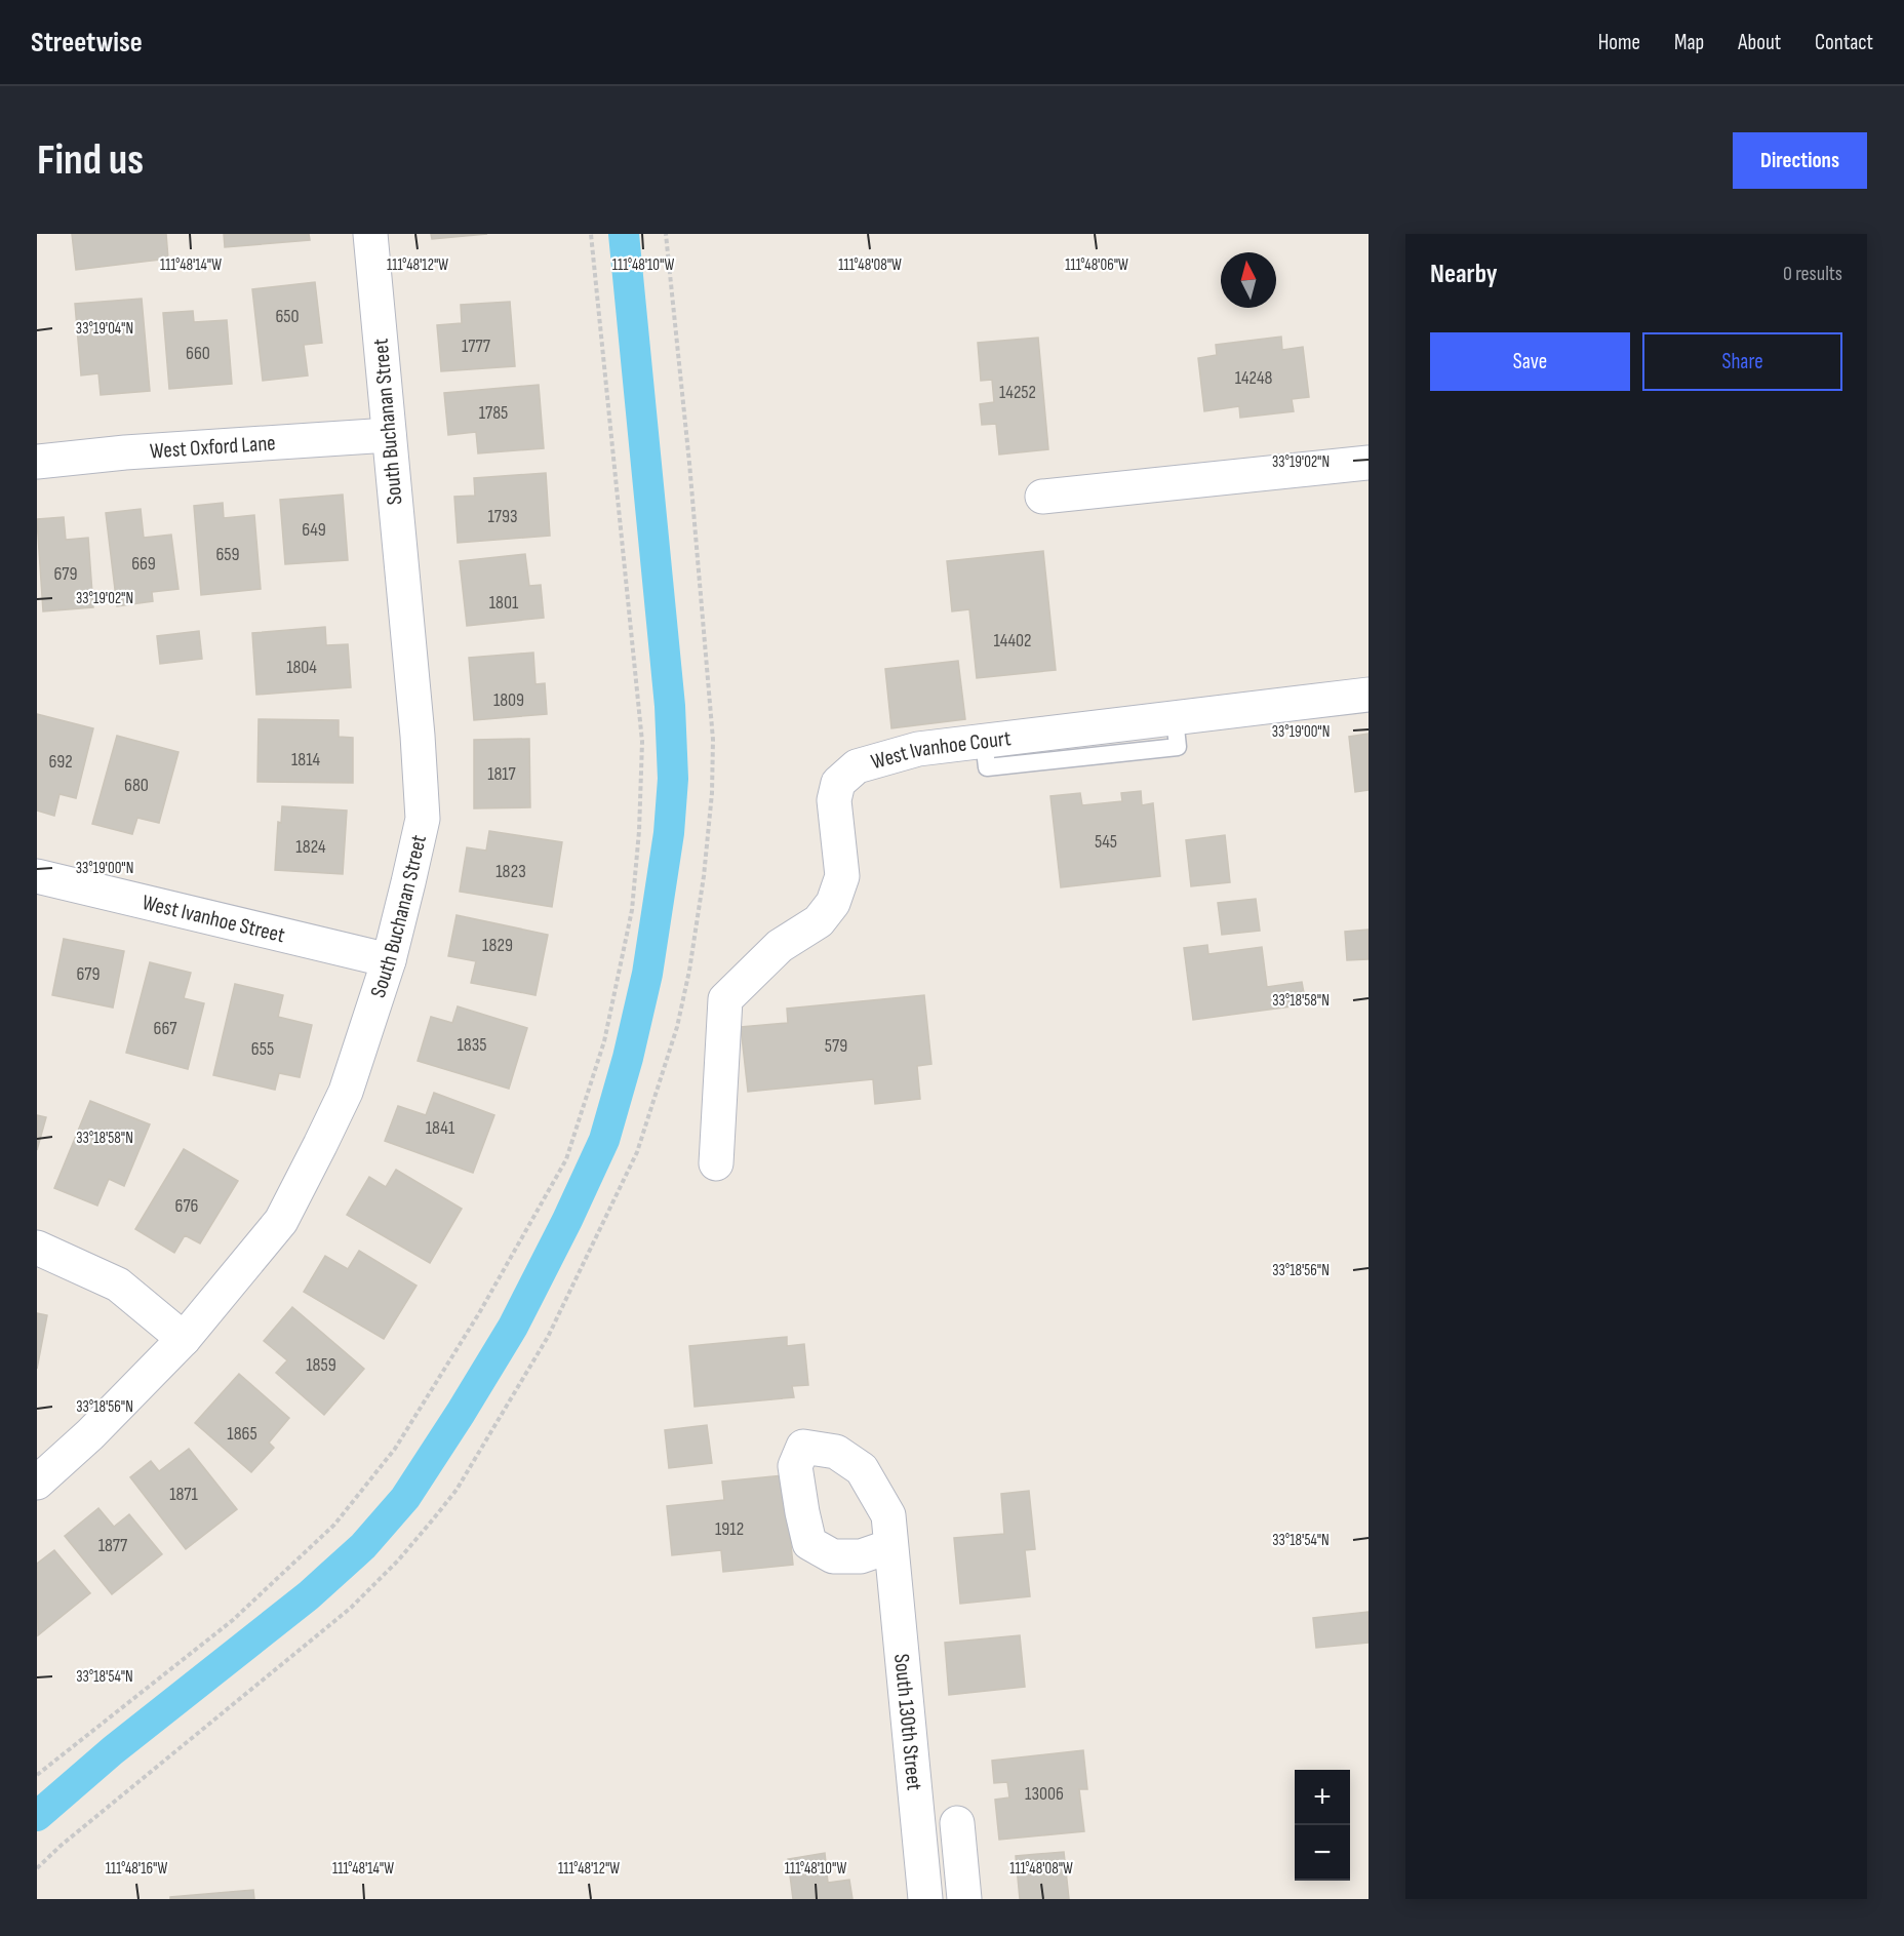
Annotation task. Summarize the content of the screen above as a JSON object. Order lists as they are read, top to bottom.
{
  "streets": {
    "street": [
      "South Buchanan Street",
      "West Oxford Lane",
      "West Ivanhoe Court",
      "West Ivanhoe Street",
      "South 130th Street"
    ]
  },
  "crossings": [
    ["South Buchanan Street", "West Oxford Lane"],
    ["South Buchanan Street", "West Ivanhoe Street"]
  ],
  "house_numbers": [
    "650",
    "1777",
    "660",
    "14248",
    "14252",
    "1785",
    "1793",
    "649",
    "659",
    "669",
    "679",
    "1801",
    "14402",
    "1804",
    "1809",
    "1814",
    "692",
    "1817",
    "680",
    "545",
    "1824",
    "1823",
    "1829",
    "679",
    "667",
    "1835",
    "579",
    "655",
    "1841",
    "676",
    "1859",
    "1865",
    "1871",
    "1912",
    "1877",
    "13006"
  ],
  "north": "top",
  "page": {
    "header": "Streetwise",
    "nav": [
      "Home",
      "Map",
      "About",
      "Contact"
    ],
    "buttons": [
      "Directions",
      ["Save", "Share"]
    ],
    "title": "Find us",
    "heading": ["Nearby", "0 results"],
    "map_buttons": ["+", "−"]
  },
  "coordinates": [
    "111°48'14\"W",
    "111°48'12\"W",
    "111°48'10\"W",
    "111°48'08\"W",
    "111°48'06\"W",
    "33°19'04\"N",
    "33°19'02\"N",
    "33°19'00\"N",
    "33°18'58\"N",
    "33°18'56\"N",
    "33°18'54\"N",
    "111°48'16\"W"
  ]
}
